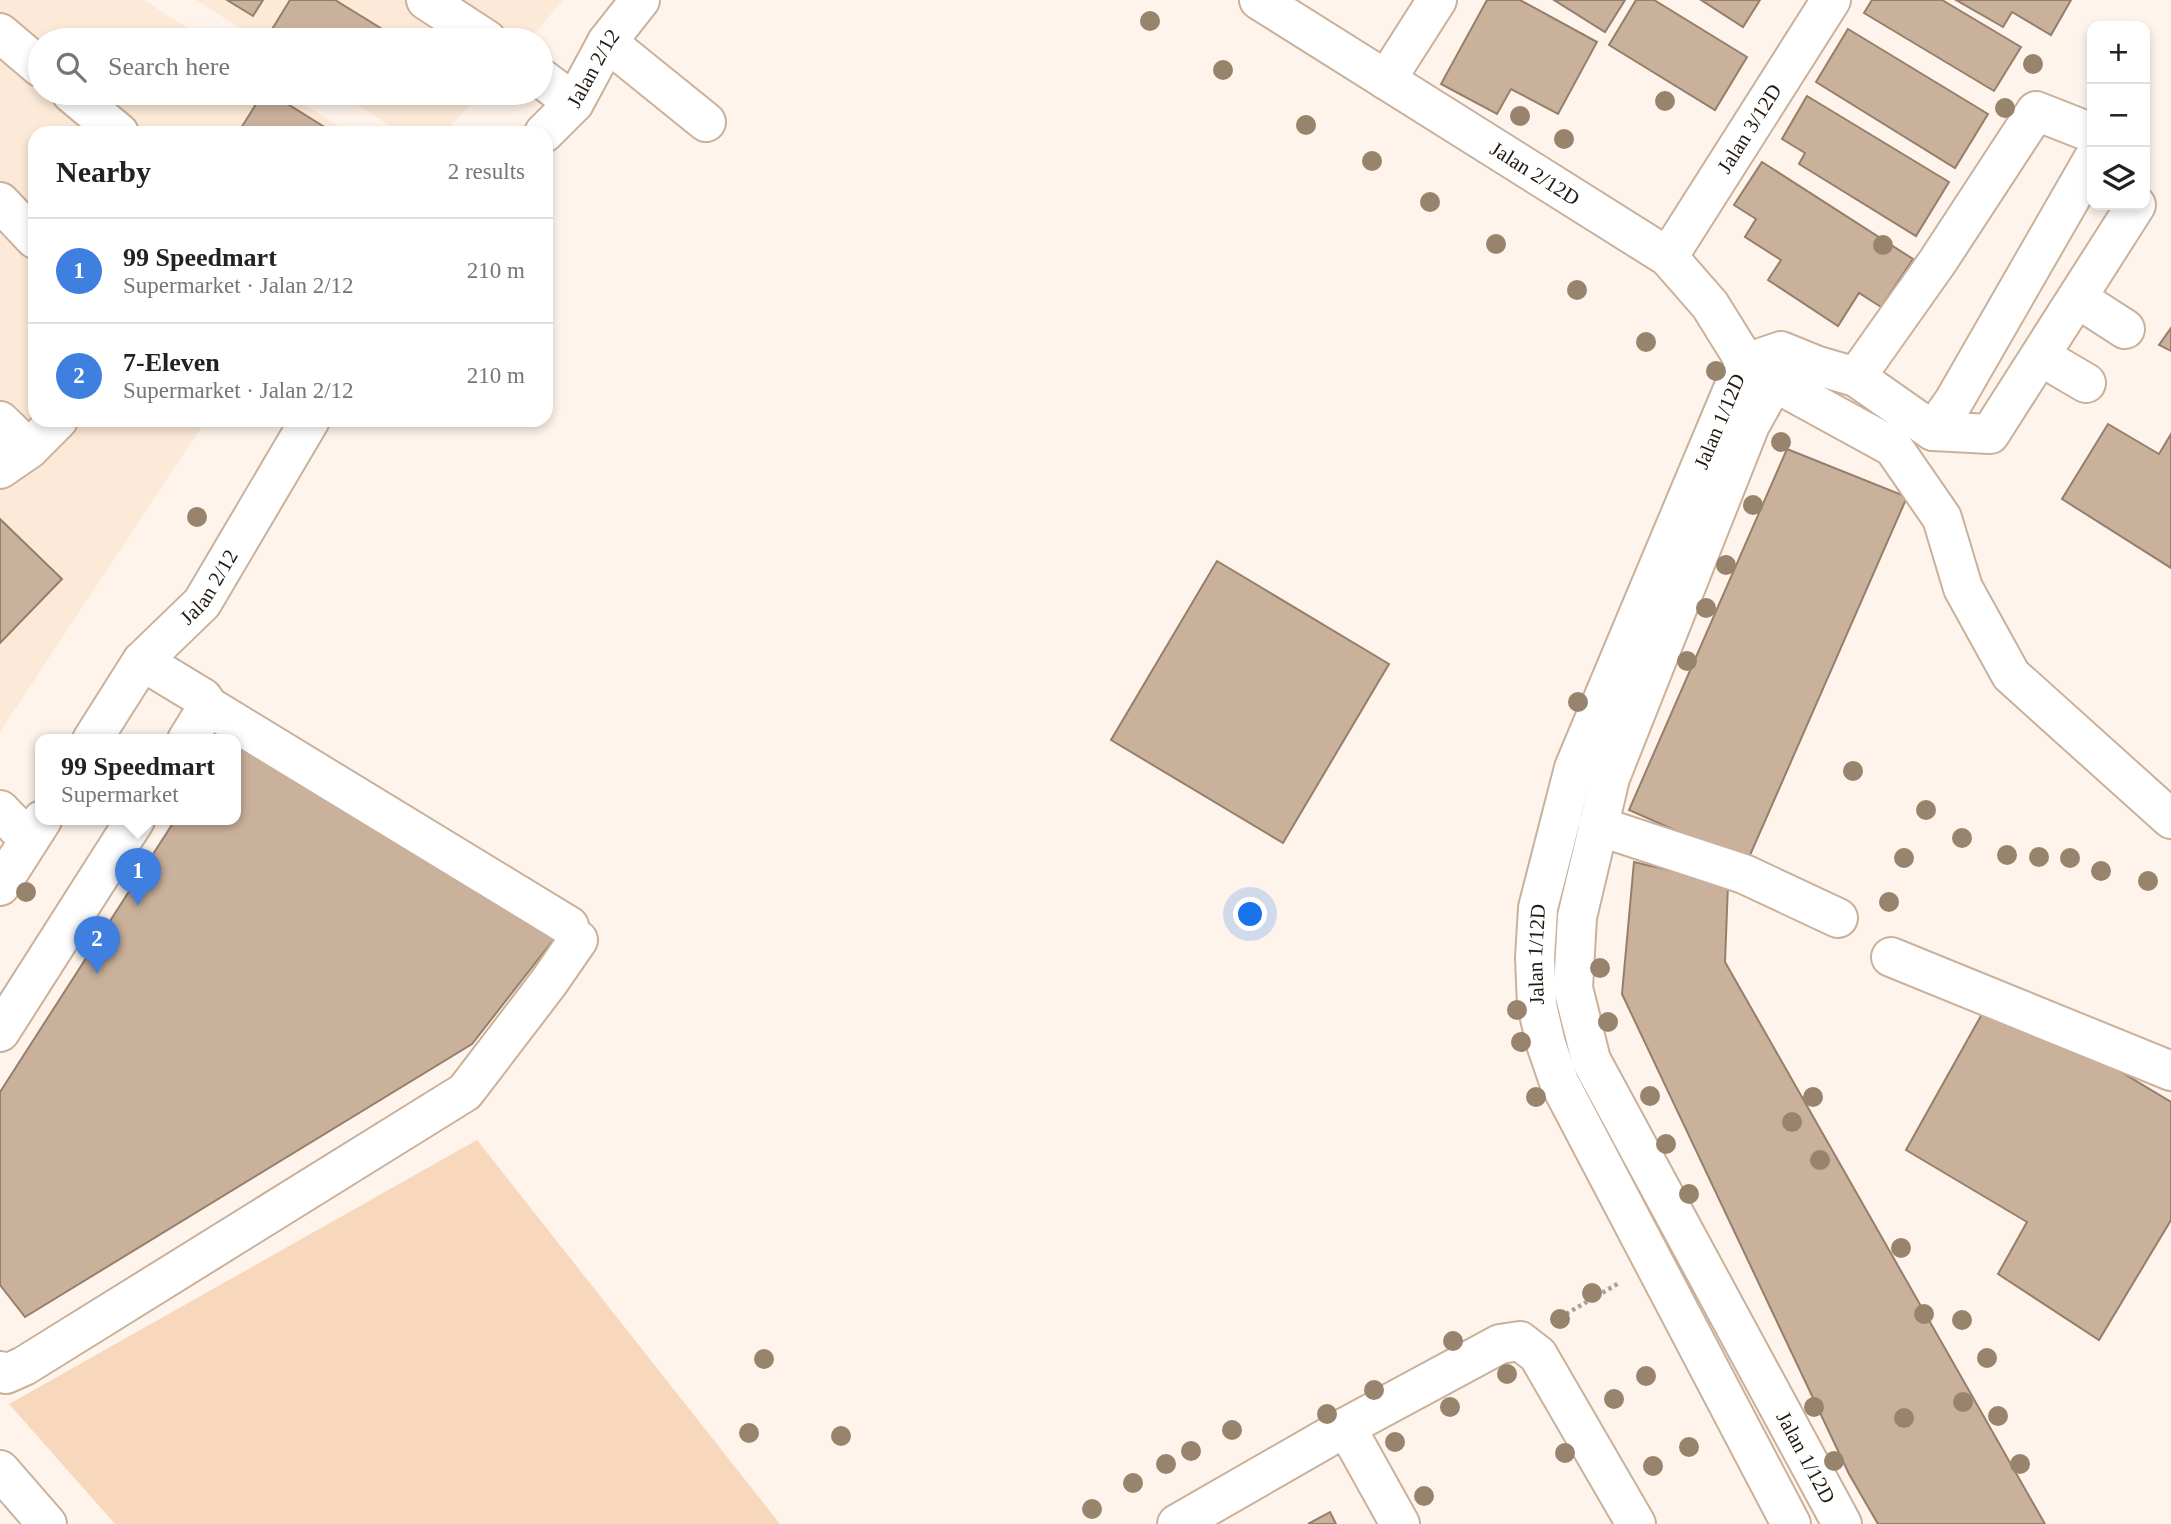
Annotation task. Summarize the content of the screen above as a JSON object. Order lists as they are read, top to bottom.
{
  "streets": {
    "street": [
      "Jalan 2/12",
      "Jalan 3/12D",
      "Jalan 2/12D",
      "Jalan 1/12D"
    ]
  },
  "crossings": [
    ["Jalan 3/12D", "Jalan 2/12D"],
    ["Jalan 2/12D", "Jalan 1/12D"]
  ],
  "page": {
    "map_buttons": ["+", "−"],
    "search": "Search here",
    "heading": ["Nearby", "2 results"],
    "list": [
      {
        "mark": "1",
        "name": "99 Speedmart",
        "note": "Supermarket · Jalan 2/12",
        "value": "210 m"
      },
      {
        "mark": "2",
        "name": "7-Eleven",
        "note": "Supermarket · Jalan 2/12",
        "value": "210 m"
      }
    ],
    "popup": ["99 Speedmart", "Supermarket"],
    "pins": ["1", "2"]
  }
}
